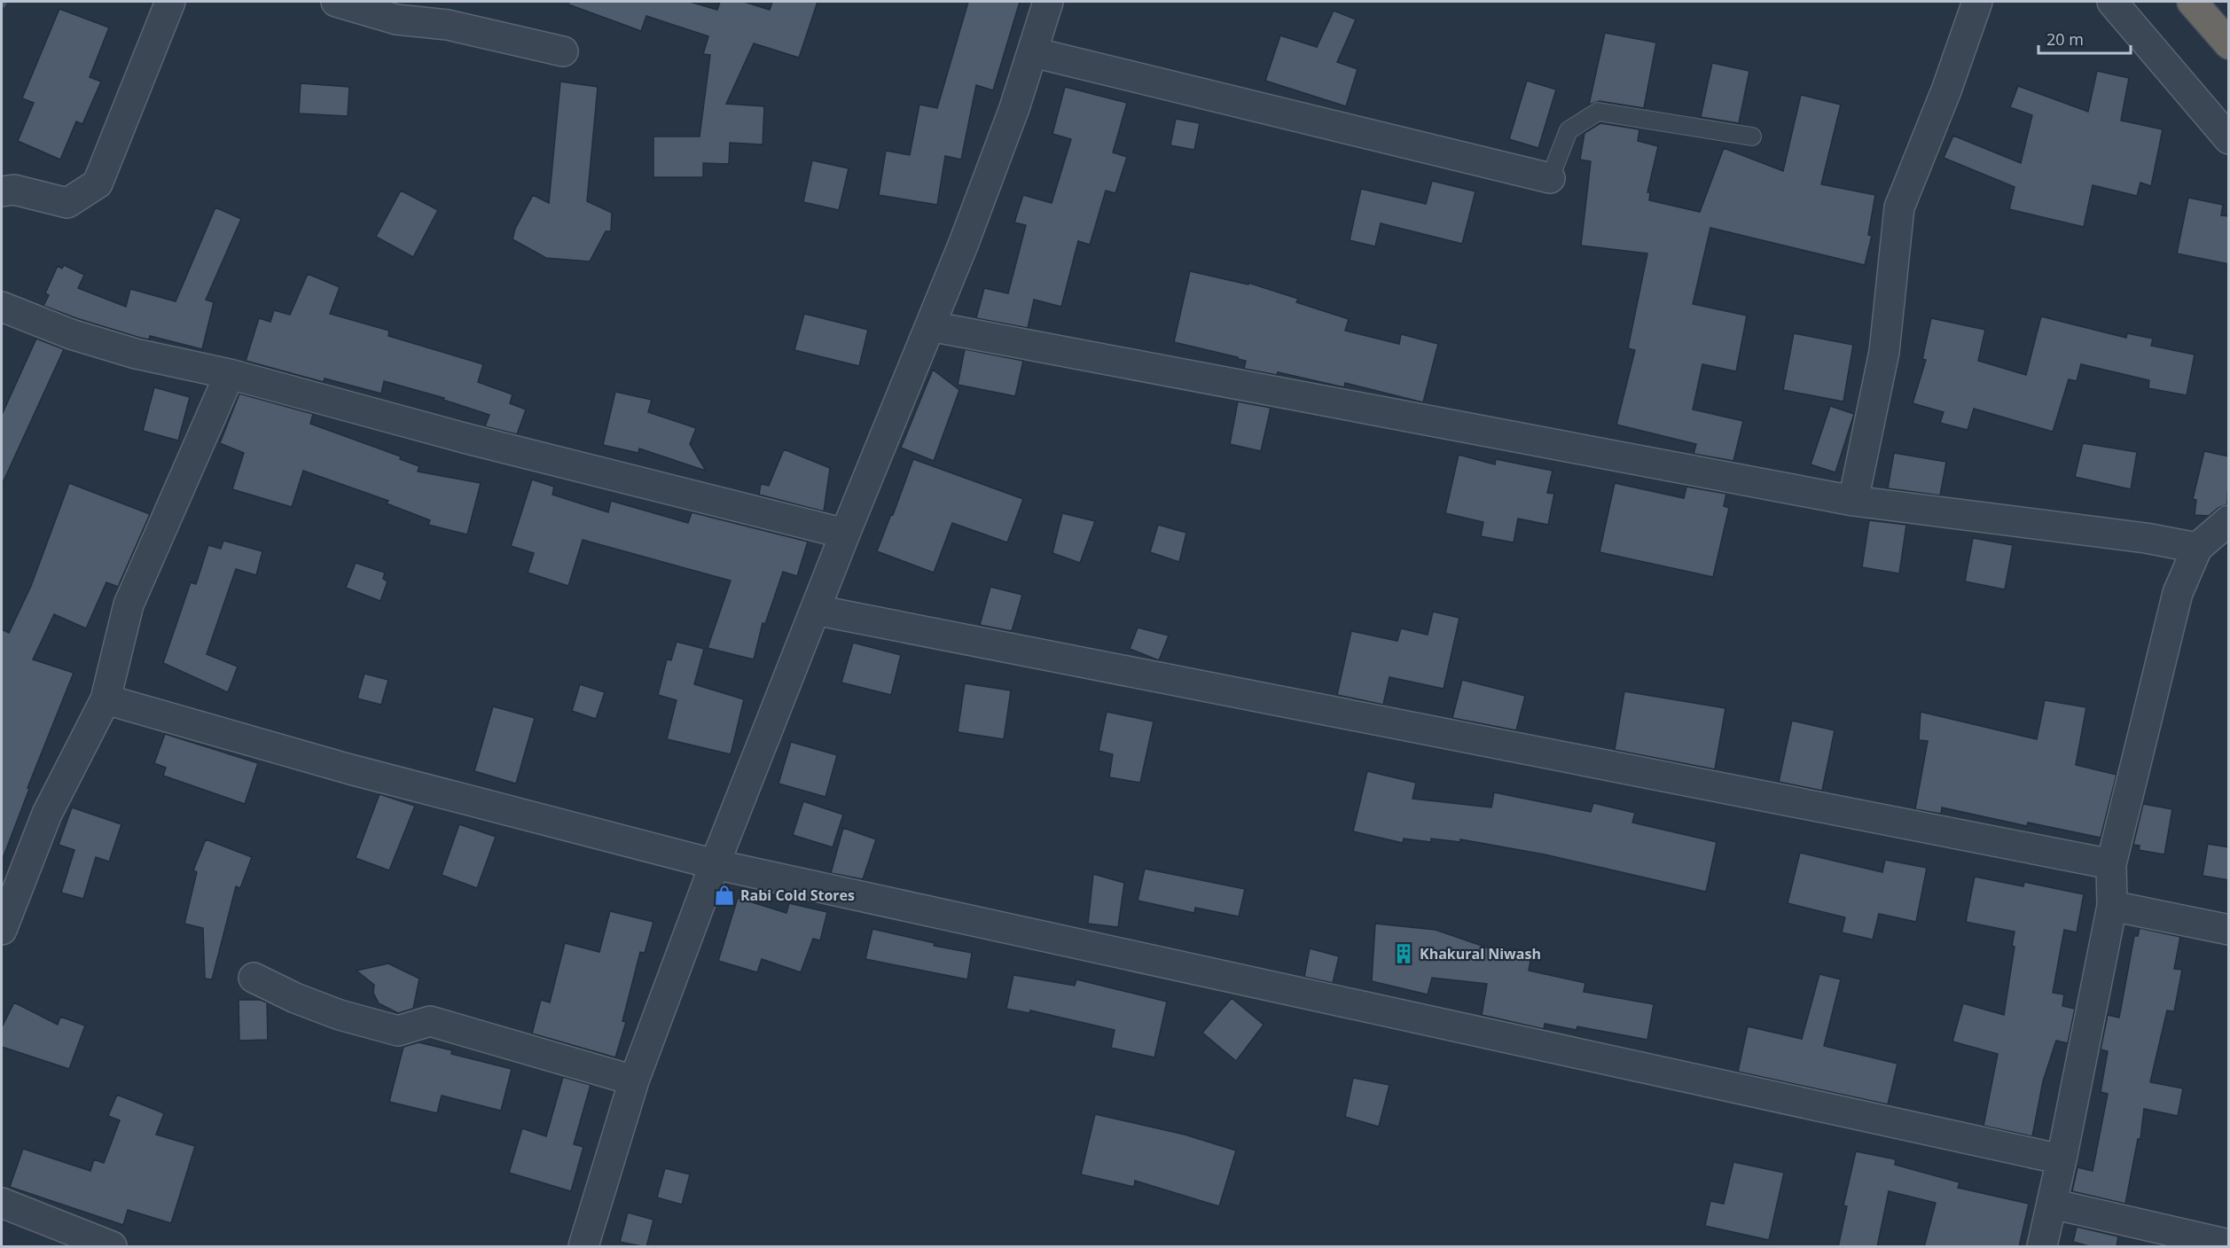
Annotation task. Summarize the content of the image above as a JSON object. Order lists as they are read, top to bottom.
{
  "places": {
    "shop": ["Rabi Cold Stores"],
    "building": ["Khakural Niwash"]
  },
  "scale_bar": "20 m"
}
